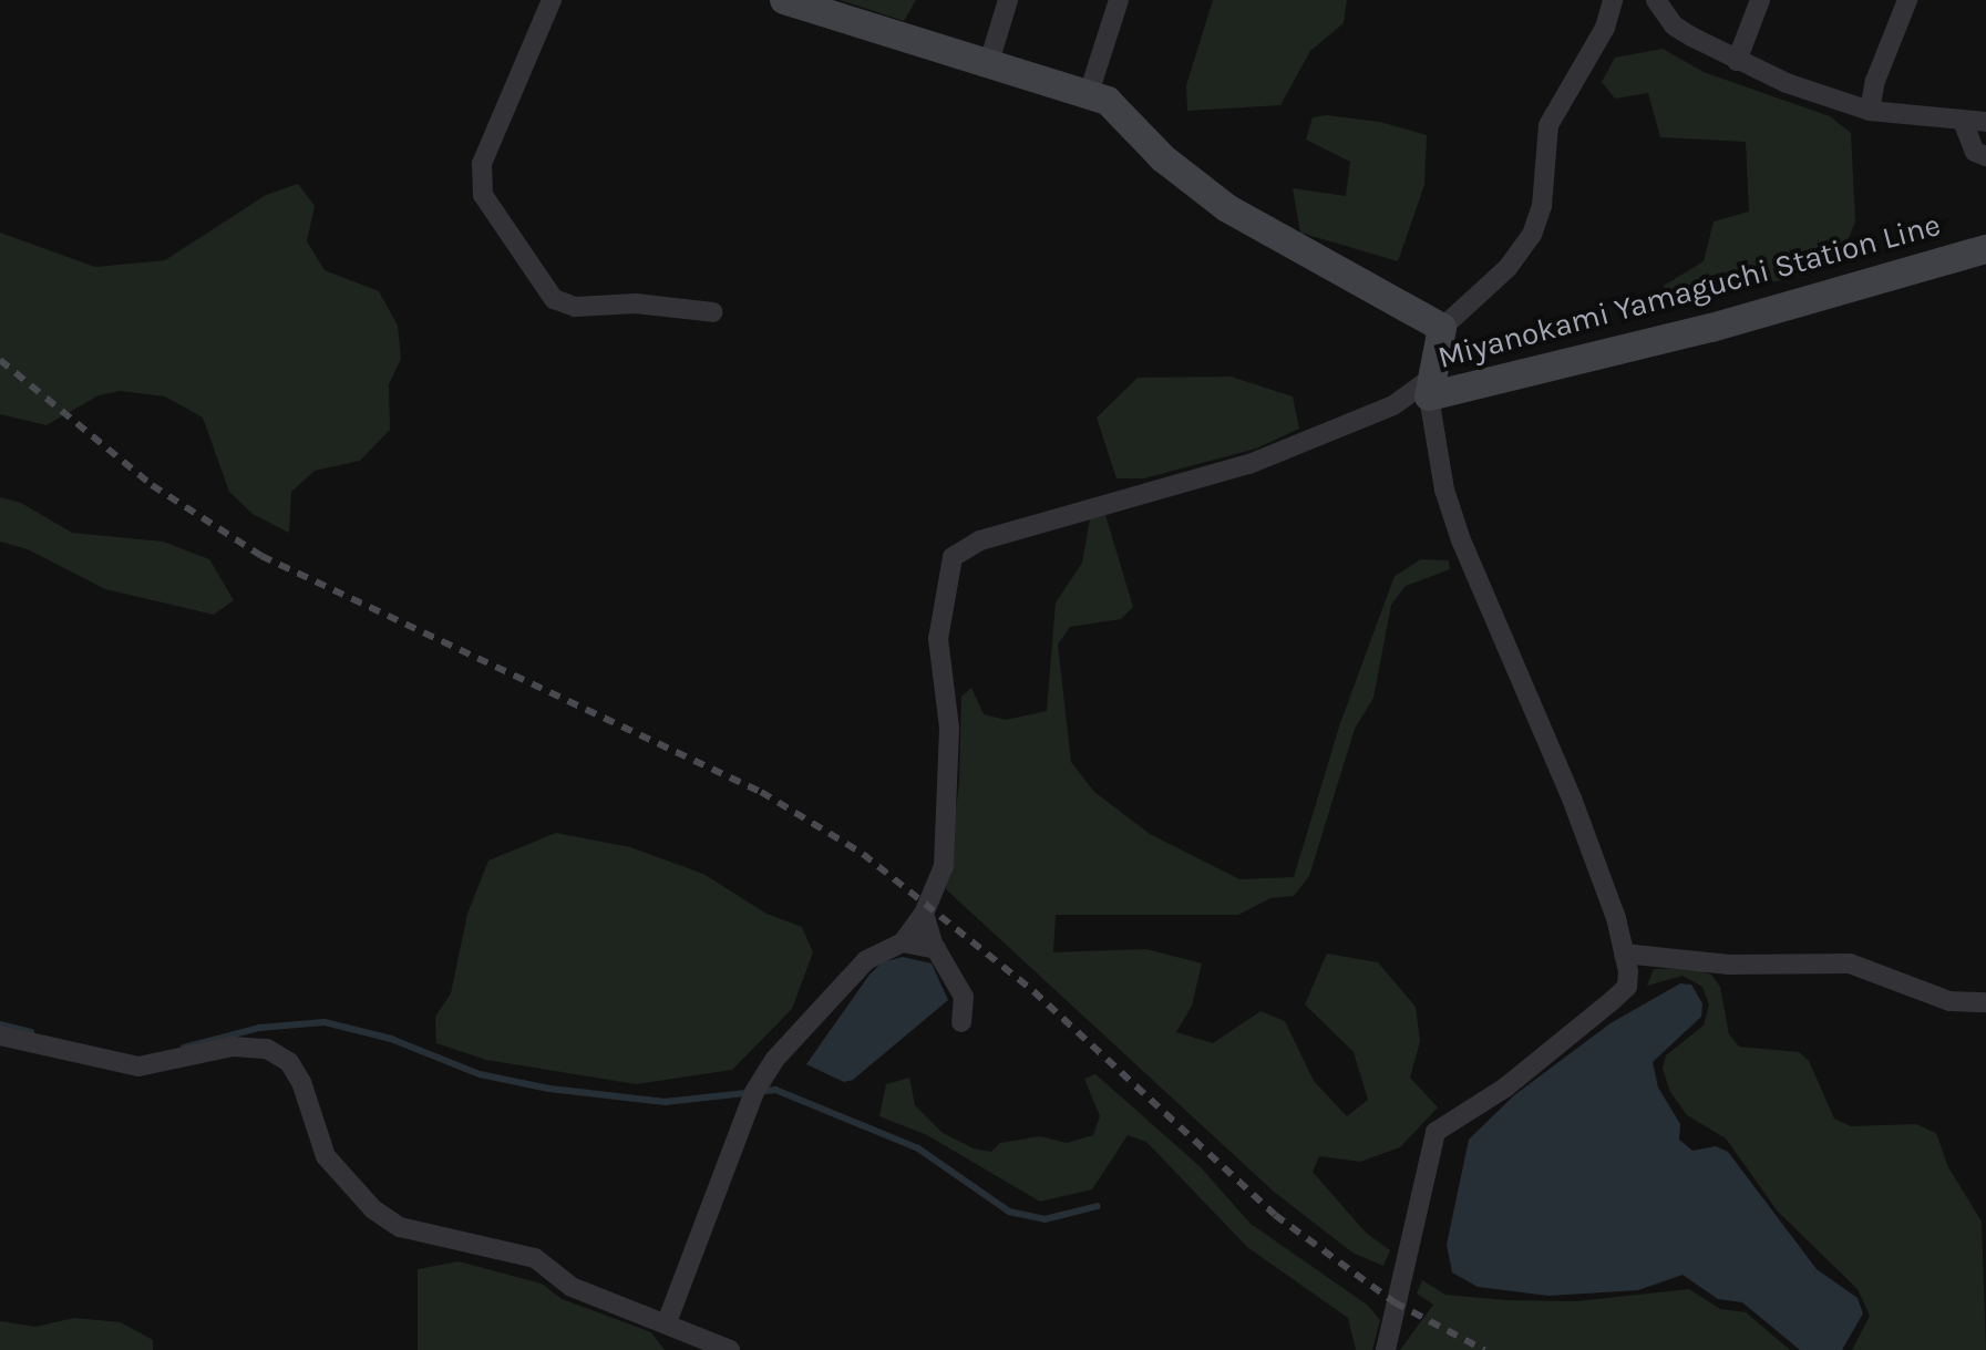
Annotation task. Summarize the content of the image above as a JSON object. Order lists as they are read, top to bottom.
{
  "streets": {
    "main road": ["Miyanokami Yamaguchi Station Line"]
  }
}
